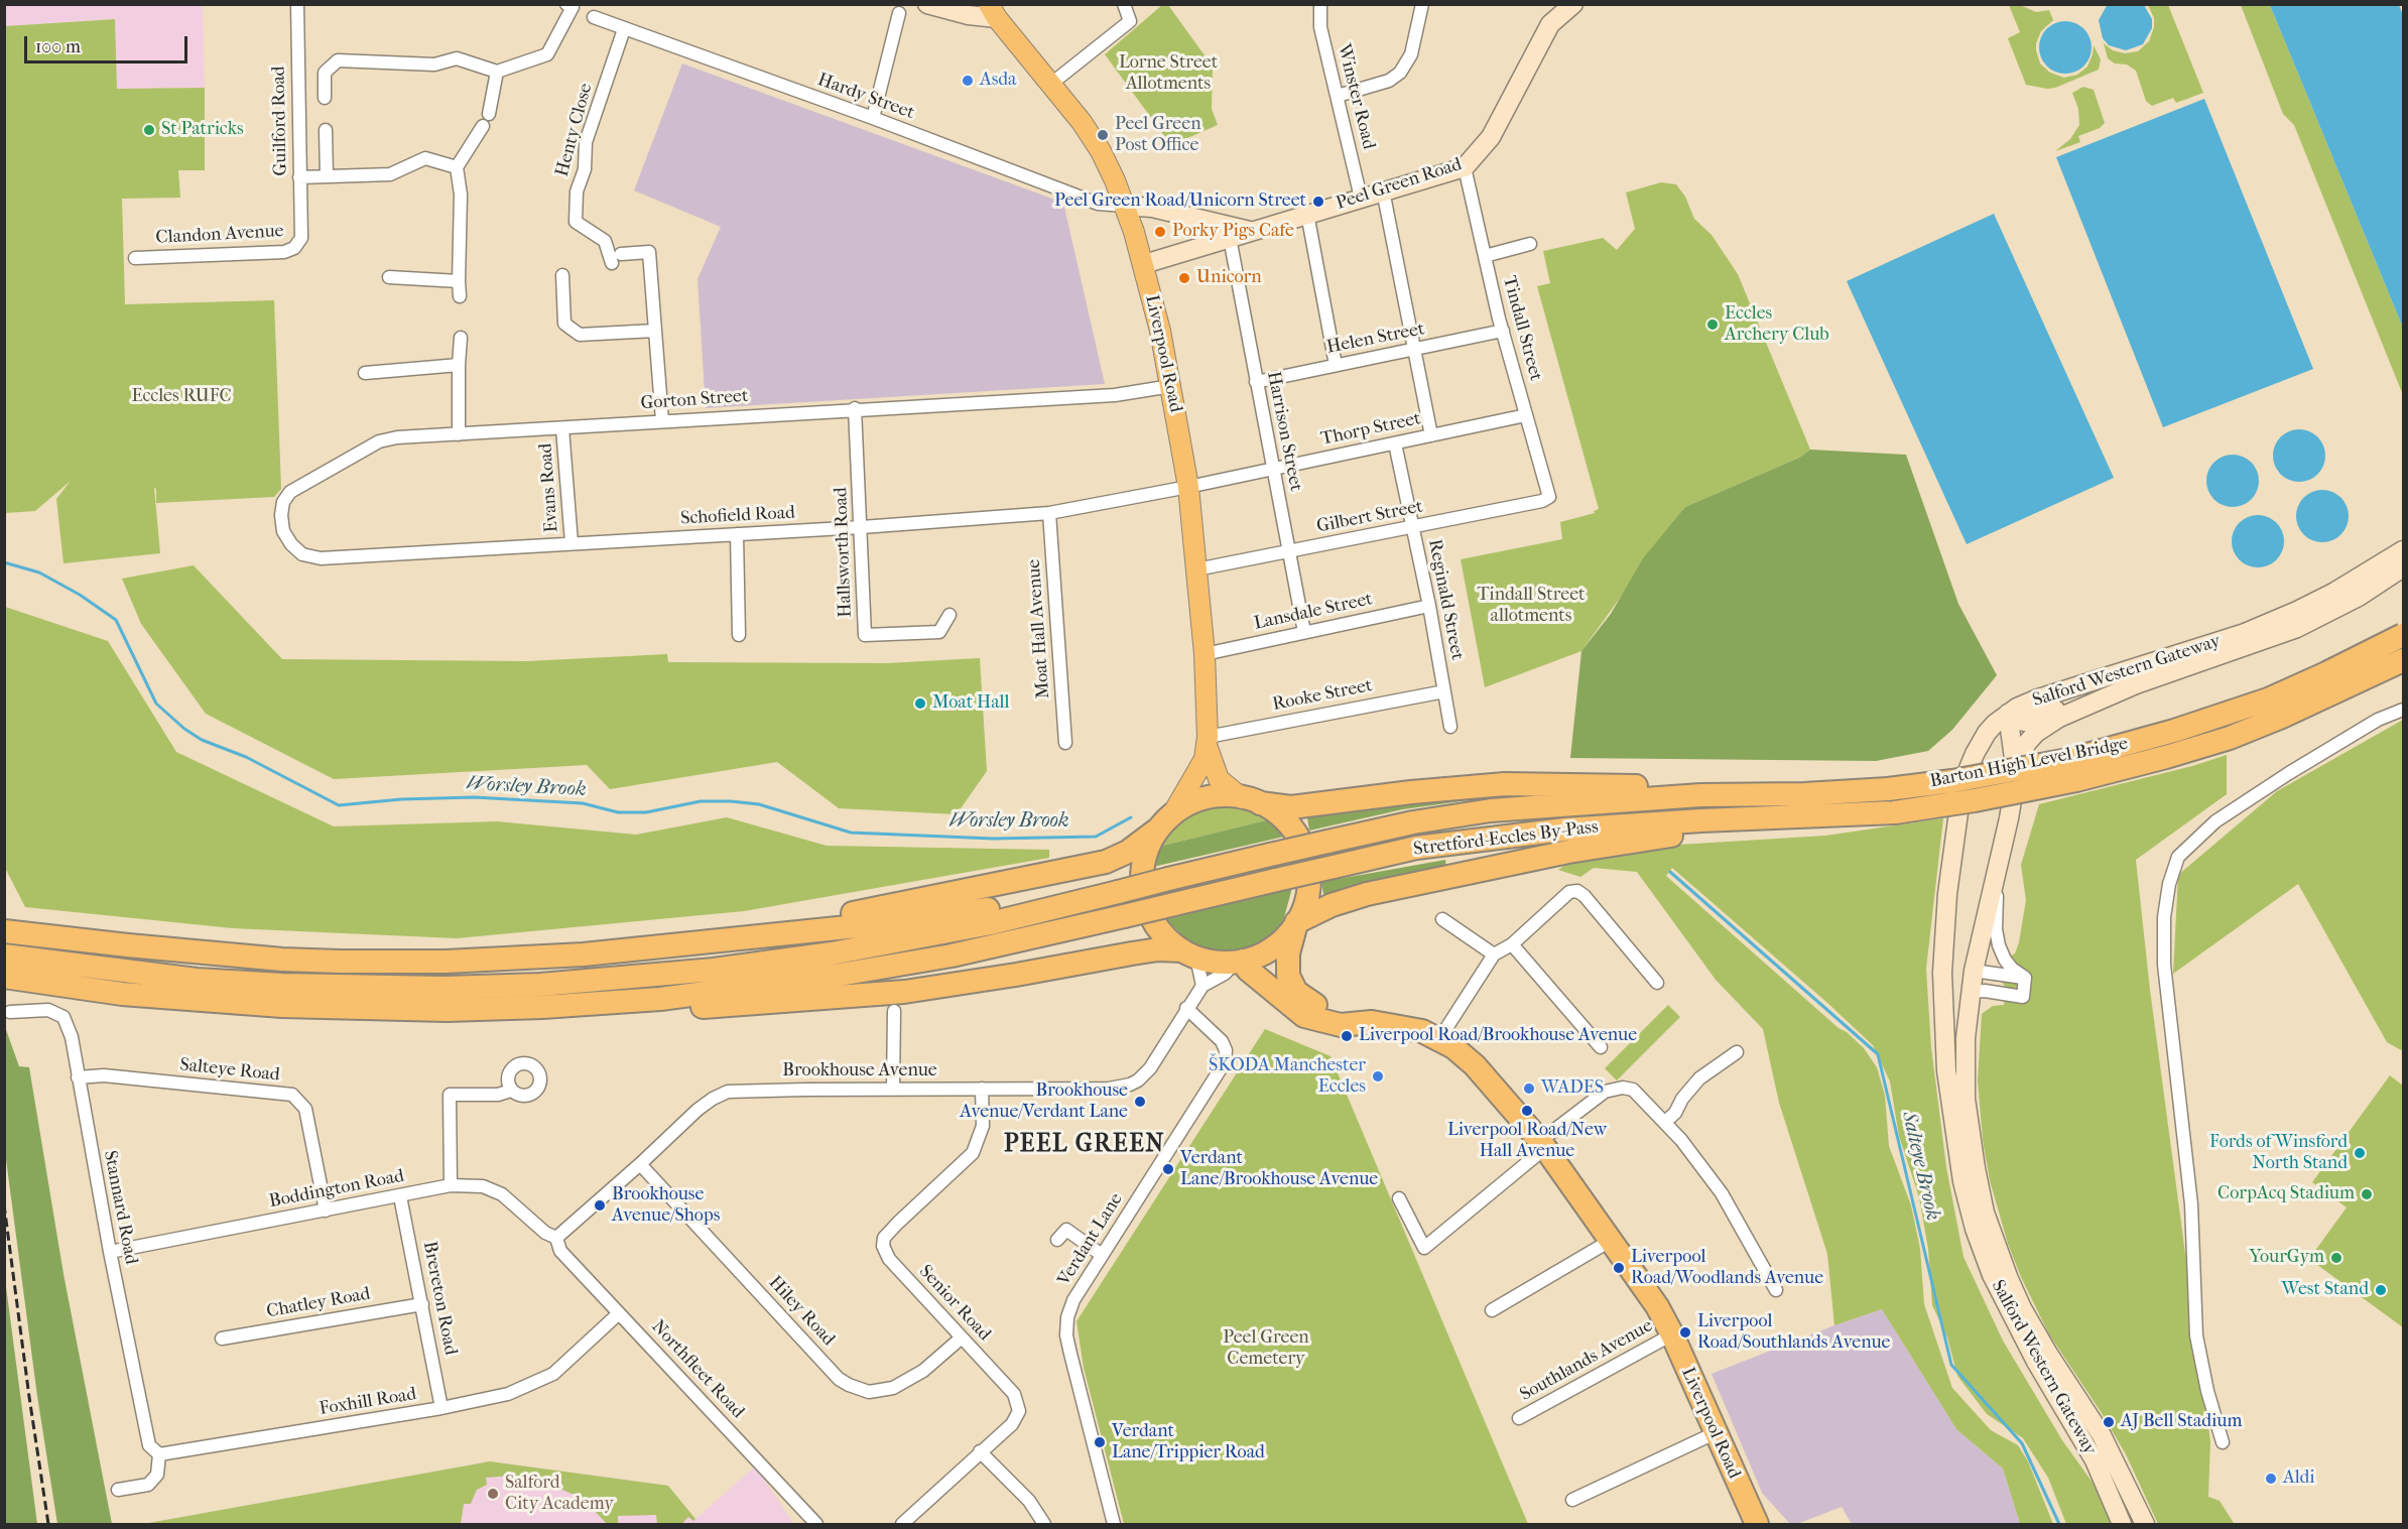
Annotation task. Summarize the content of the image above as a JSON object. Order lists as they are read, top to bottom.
{
  "streets": {
    "highway": ["Liverpool Road", "Barton High Level Bridge", "Stretford-Eccles By-Pass"],
    "street": [
      "Hardy Street",
      "Winster Road",
      "Guilford Road",
      "Henty Close",
      "Peel Green Road",
      "Clandon Avenue",
      "Tindall Street",
      "Helen Street",
      "Gorton Street",
      "Thorp Street",
      "Harrison Street",
      "Evans Road",
      "Schofield Road",
      "Gilbert Street",
      "Hallsworth Road",
      "Reginald Street",
      "Lansdale Street",
      "Moat Hall Avenue",
      "Salford Western Gateway",
      "Rooke Street",
      "Salteye Road",
      "Brookhouse Avenue",
      "Boddington Road",
      "Stannard Road",
      "Verdant Lane",
      "Brereton Road",
      "Chatley Road",
      "Senior Road",
      "Hiley Road",
      "Southlands Avenue",
      "Northfleet Road",
      "Foxhill Road"
    ]
  },
  "crossings": [
    ["Hardy Street", "Henty Close"],
    ["Hardy Street", "Liverpool Road"],
    ["Winster Road", "Peel Green Road"],
    ["Guilford Road", "Clandon Avenue"],
    ["Peel Green Road", "Tindall Street"],
    ["Peel Green Road", "Liverpool Road"],
    ["Peel Green Road", "Harrison Street"],
    ["Tindall Street", "Helen Street"],
    ["Tindall Street", "Thorp Street"],
    ["Tindall Street", "Gilbert Street"],
    ["Helen Street", "Harrison Street"],
    ["Liverpool Road", "Gorton Street"],
    ["Liverpool Road", "Thorp Street"],
    ["Liverpool Road", "Schofield Road"],
    ["Liverpool Road", "Gilbert Street"],
    ["Liverpool Road", "Lansdale Street"],
    ["Liverpool Road", "Rooke Street"],
    ["Liverpool Road", "Brookhouse Avenue"],
    ["Liverpool Road", "Southlands Avenue"],
    ["Gorton Street", "Evans Road"],
    ["Gorton Street", "Schofield Road"],
    ["Gorton Street", "Hallsworth Road"],
    ["Thorp Street", "Harrison Street"],
    ["Thorp Street", "Schofield Road"],
    ["Thorp Street", "Reginald Street"],
    ["Harrison Street", "Gilbert Street"],
    ["Harrison Street", "Lansdale Street"],
    ["Evans Road", "Schofield Road"],
    ["Schofield Road", "Hallsworth Road"],
    ["Schofield Road", "Moat Hall Avenue"],
    ["Gilbert Street", "Reginald Street"],
    ["Reginald Street", "Lansdale Street"],
    ["Reginald Street", "Rooke Street"],
    ["Barton High Level Bridge", "Stretford-Eccles By-Pass"],
    ["Salteye Road", "Boddington Road"],
    ["Salteye Road", "Stannard Road"],
    ["Brookhouse Avenue", "Boddington Road"],
    ["Brookhouse Avenue", "Verdant Lane"],
    ["Brookhouse Avenue", "Senior Road"],
    ["Brookhouse Avenue", "Hiley Road"],
    ["Brookhouse Avenue", "Northfleet Road"],
    ["Boddington Road", "Stannard Road"],
    ["Boddington Road", "Brereton Road"],
    ["Boddington Road", "Northfleet Road"],
    ["Stannard Road", "Foxhill Road"],
    ["Brereton Road", "Chatley Road"],
    ["Brereton Road", "Foxhill Road"],
    ["Senior Road", "Hiley Road"],
    ["Northfleet Road", "Foxhill Road"]
  ],
  "districts": ["PEEL GREEN"],
  "water": ["Worsley Brook", "Salteye Brook"],
  "parks": [
    "Lorne Street Allotments",
    "Eccles RUFC",
    "Tindall Street allotments",
    "Peel Green Cemetery"
  ],
  "places": [
    "Asda",
    "St Patricks",
    "Peel Green Post Office",
    "Peel Green Road/Unicorn Street",
    "Porky Pigs Cafe",
    "Unicorn",
    "Eccles Archery Club",
    "Moat Hall",
    "Liverpool Road/Brookhouse Avenue",
    "ŠKODA Manchester Eccles",
    "WADES",
    "Brookhouse Avenue/Verdant Lane",
    "Liverpool Road/New Hall Avenue",
    "Fords of Winsford North Stand",
    "Verdant Lane/Brookhouse Avenue",
    "CorpAcq Stadium",
    "Brookhouse Avenue/Shops",
    "YourGym",
    "Liverpool Road/Woodlands Avenue",
    "West Stand",
    "Liverpool Road/Southlands Avenue",
    "AJ Bell Stadium",
    "Verdant Lane/Trippier Road",
    "Aldi",
    "Salford City Academy"
  ],
  "scale_bar": "100 m"
}
